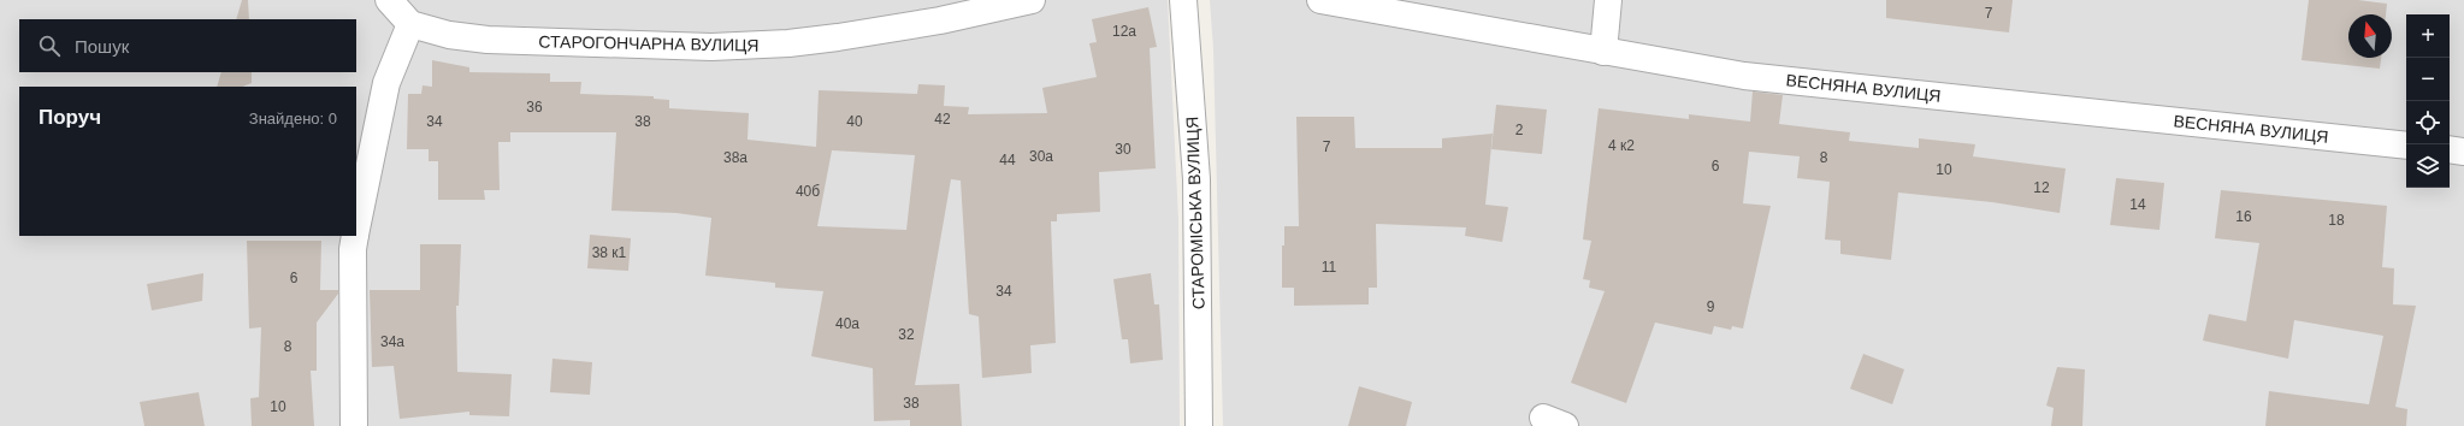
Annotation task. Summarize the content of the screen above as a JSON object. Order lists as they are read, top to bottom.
{
  "streets": {
    "street": ["СТАРОГОНЧАРНА ВУЛИЦЯ", "ВЕСНЯНА ВУЛИЦЯ", "СТАРОМІСЬКА ВУЛИЦЯ"]
  },
  "house_numbers": [
    "7",
    "12а",
    "36",
    "42",
    "34",
    "38",
    "40",
    "2",
    "4 к2",
    "7",
    "30",
    "30а",
    "38а",
    "8",
    "44",
    "6",
    "10",
    "12",
    "40б",
    "14",
    "16",
    "18",
    "38 к1",
    "11",
    "6",
    "34",
    "9",
    "40а",
    "32",
    "34а",
    "8",
    "38",
    "10"
  ],
  "north": "top",
  "page": {
    "map_buttons": ["+", "−"],
    "search": "Пошук",
    "heading": ["Поруч", "Знайдено: 0"]
  }
}
